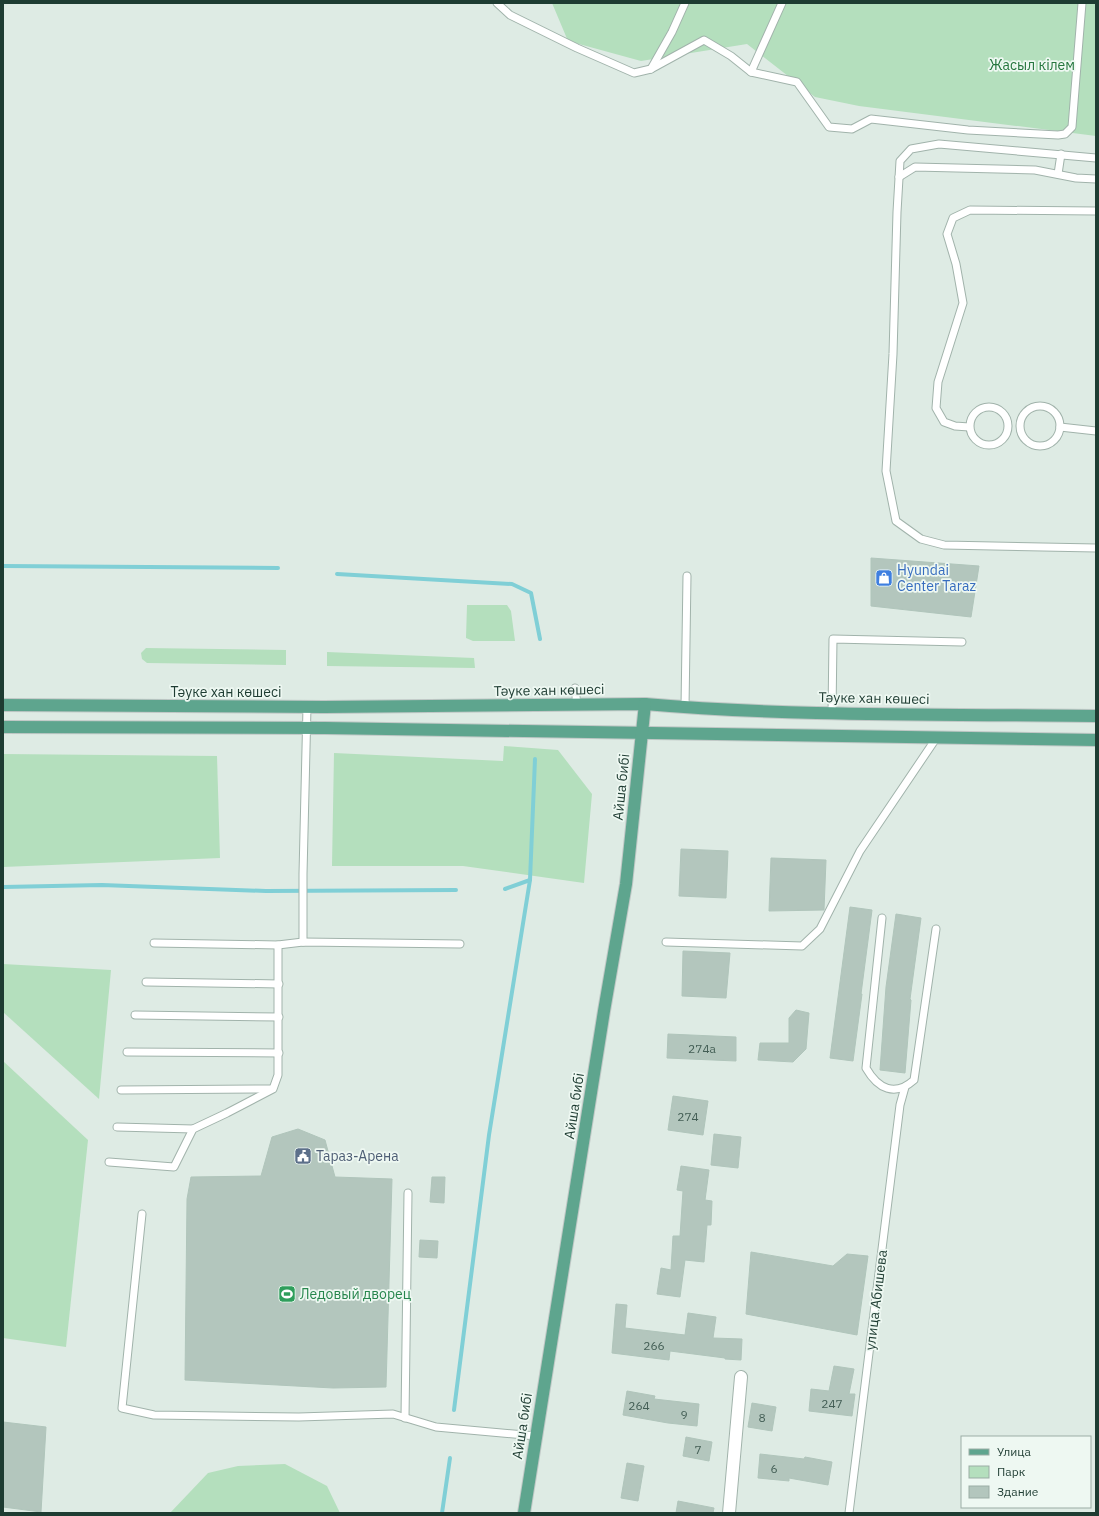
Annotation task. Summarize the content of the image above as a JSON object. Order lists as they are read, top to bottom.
{
  "streets": {
    "main road": ["Тәуке хан көшесі", "Айша бибі"],
    "lane": ["улица Абишева"]
  },
  "crossings": [
    ["Тәуке хан көшесі", "Айша бибі"]
  ],
  "parks": ["Жасыл кілем"],
  "places": {
    "shop": ["Hyundai Center Taraz"],
    "public building": ["Тараз-Арена"],
    "sports": ["Ледовый дворец"]
  },
  "house_numbers": [
    "274а",
    "274",
    "266",
    "247",
    "264",
    "9",
    "8",
    "7",
    "6"
  ],
  "legend": ["Улица", "Парк", "Здание"]
}
